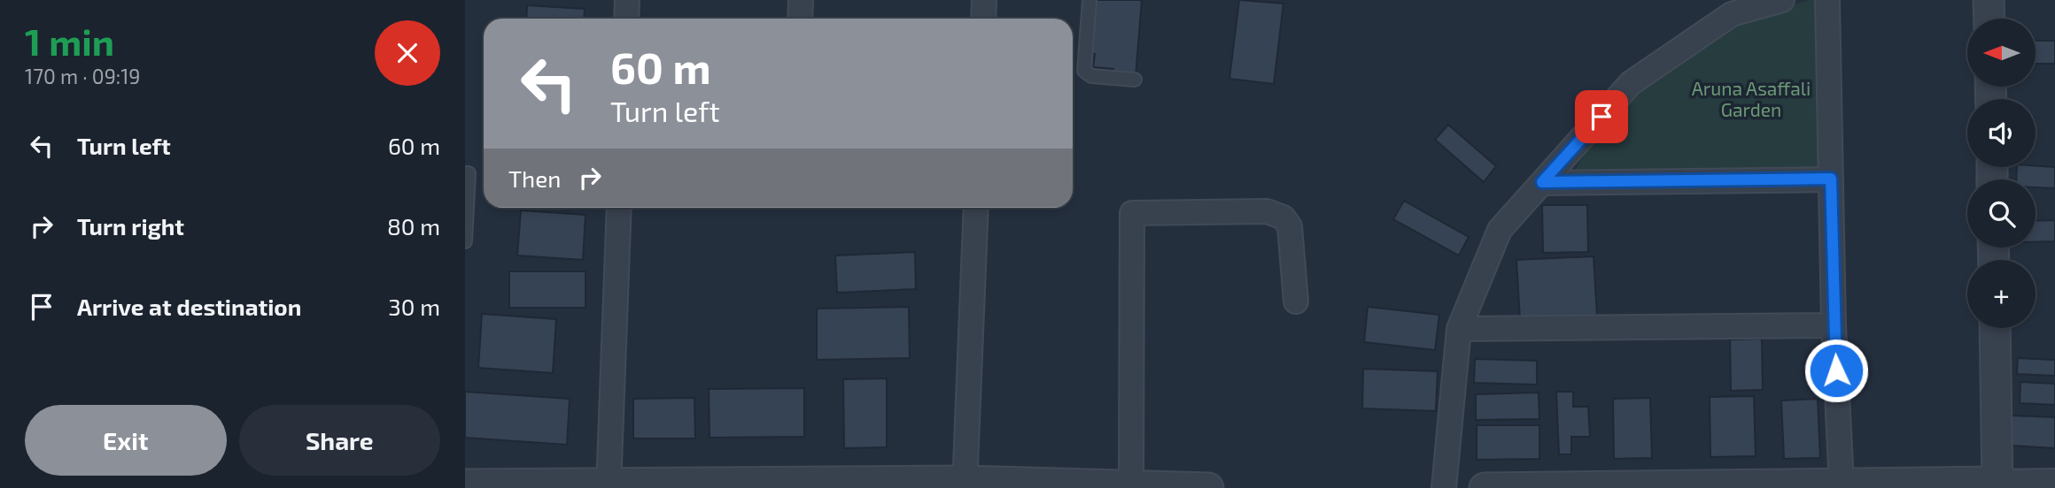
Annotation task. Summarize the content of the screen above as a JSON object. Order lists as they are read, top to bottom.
{
  "parks": ["Aruna Asaffali Garden"],
  "north": "left",
  "page": {
    "heading": ["1 min", "170 m · 09:19"],
    "map_buttons": "+",
    "turn": ["60 m", "Turn left"],
    "list": [
      {
        "name": "Turn left",
        "value": "60 m"
      },
      {
        "name": "Turn right",
        "value": "80 m"
      },
      {
        "name": "Arrive at destination",
        "value": "30 m"
      }
    ],
    "then": "Then",
    "buttons": ["Exit", "Share"]
  }
}
